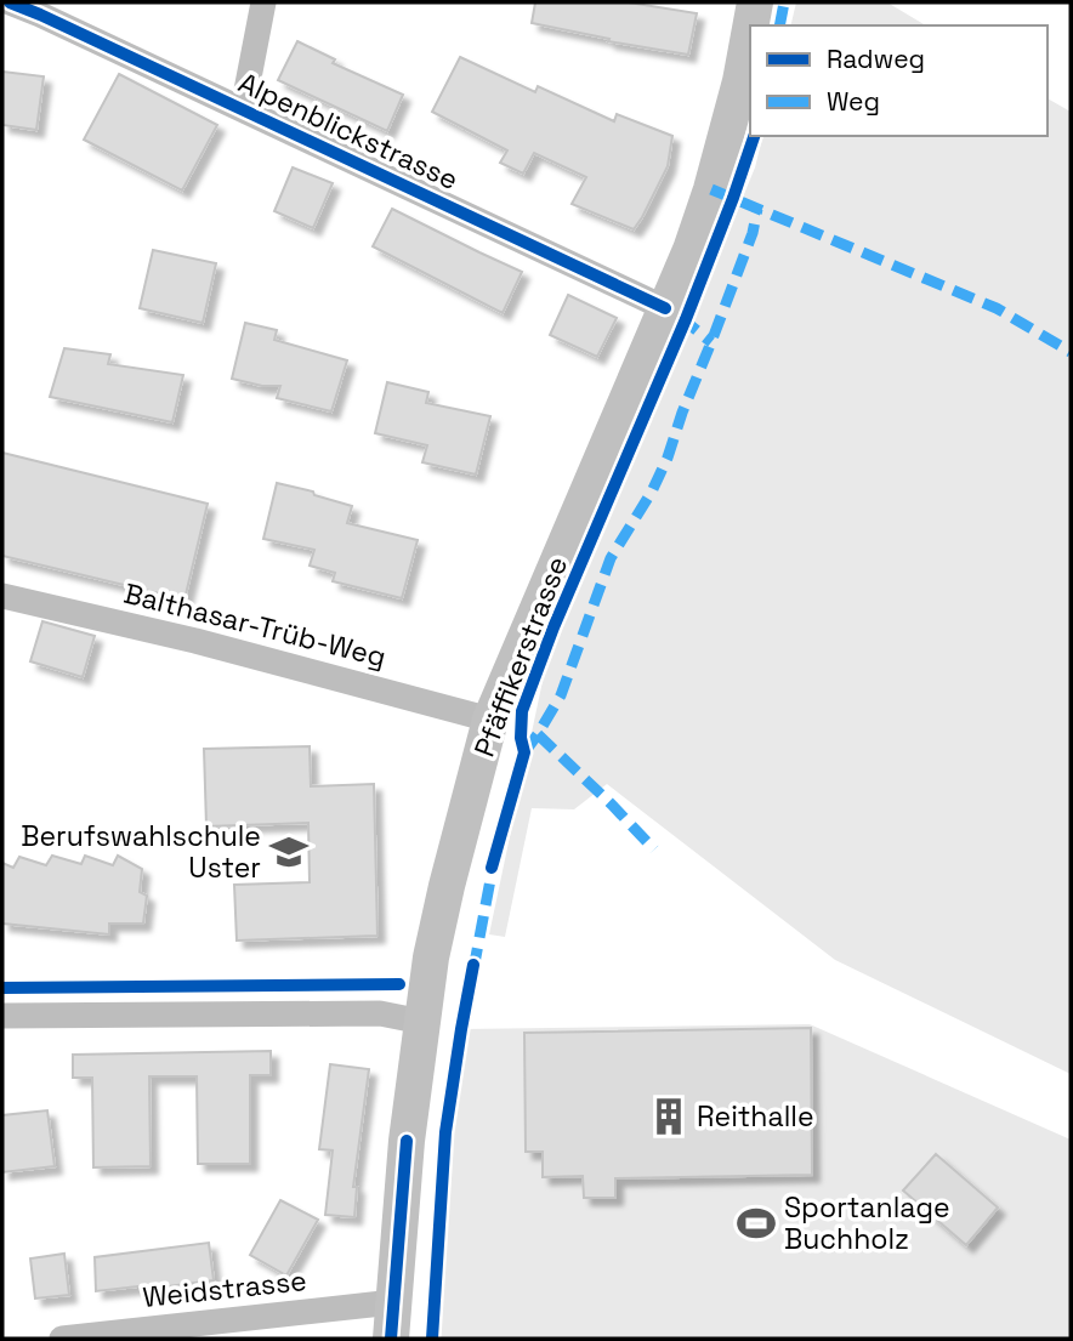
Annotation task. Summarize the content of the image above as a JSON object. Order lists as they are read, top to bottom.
{
  "streets": {
    "main road": ["Pfäffikerstrasse"],
    "street": ["Alpenblickstrasse", "Balthasar-Trüb-Weg", "Weidstrasse"]
  },
  "crossings": [
    ["Alpenblickstrasse", "Pfäffikerstrasse"],
    ["Balthasar-Trüb-Weg", "Pfäffikerstrasse"],
    ["Pfäffikerstrasse", "Weidstrasse"]
  ],
  "places": {
    "school or university": ["Berufswahlschule Uster"],
    "building": ["Reithalle"],
    "sports": ["Sportanlage Buchholz"]
  },
  "legend": ["Radweg", "Weg"]
}
